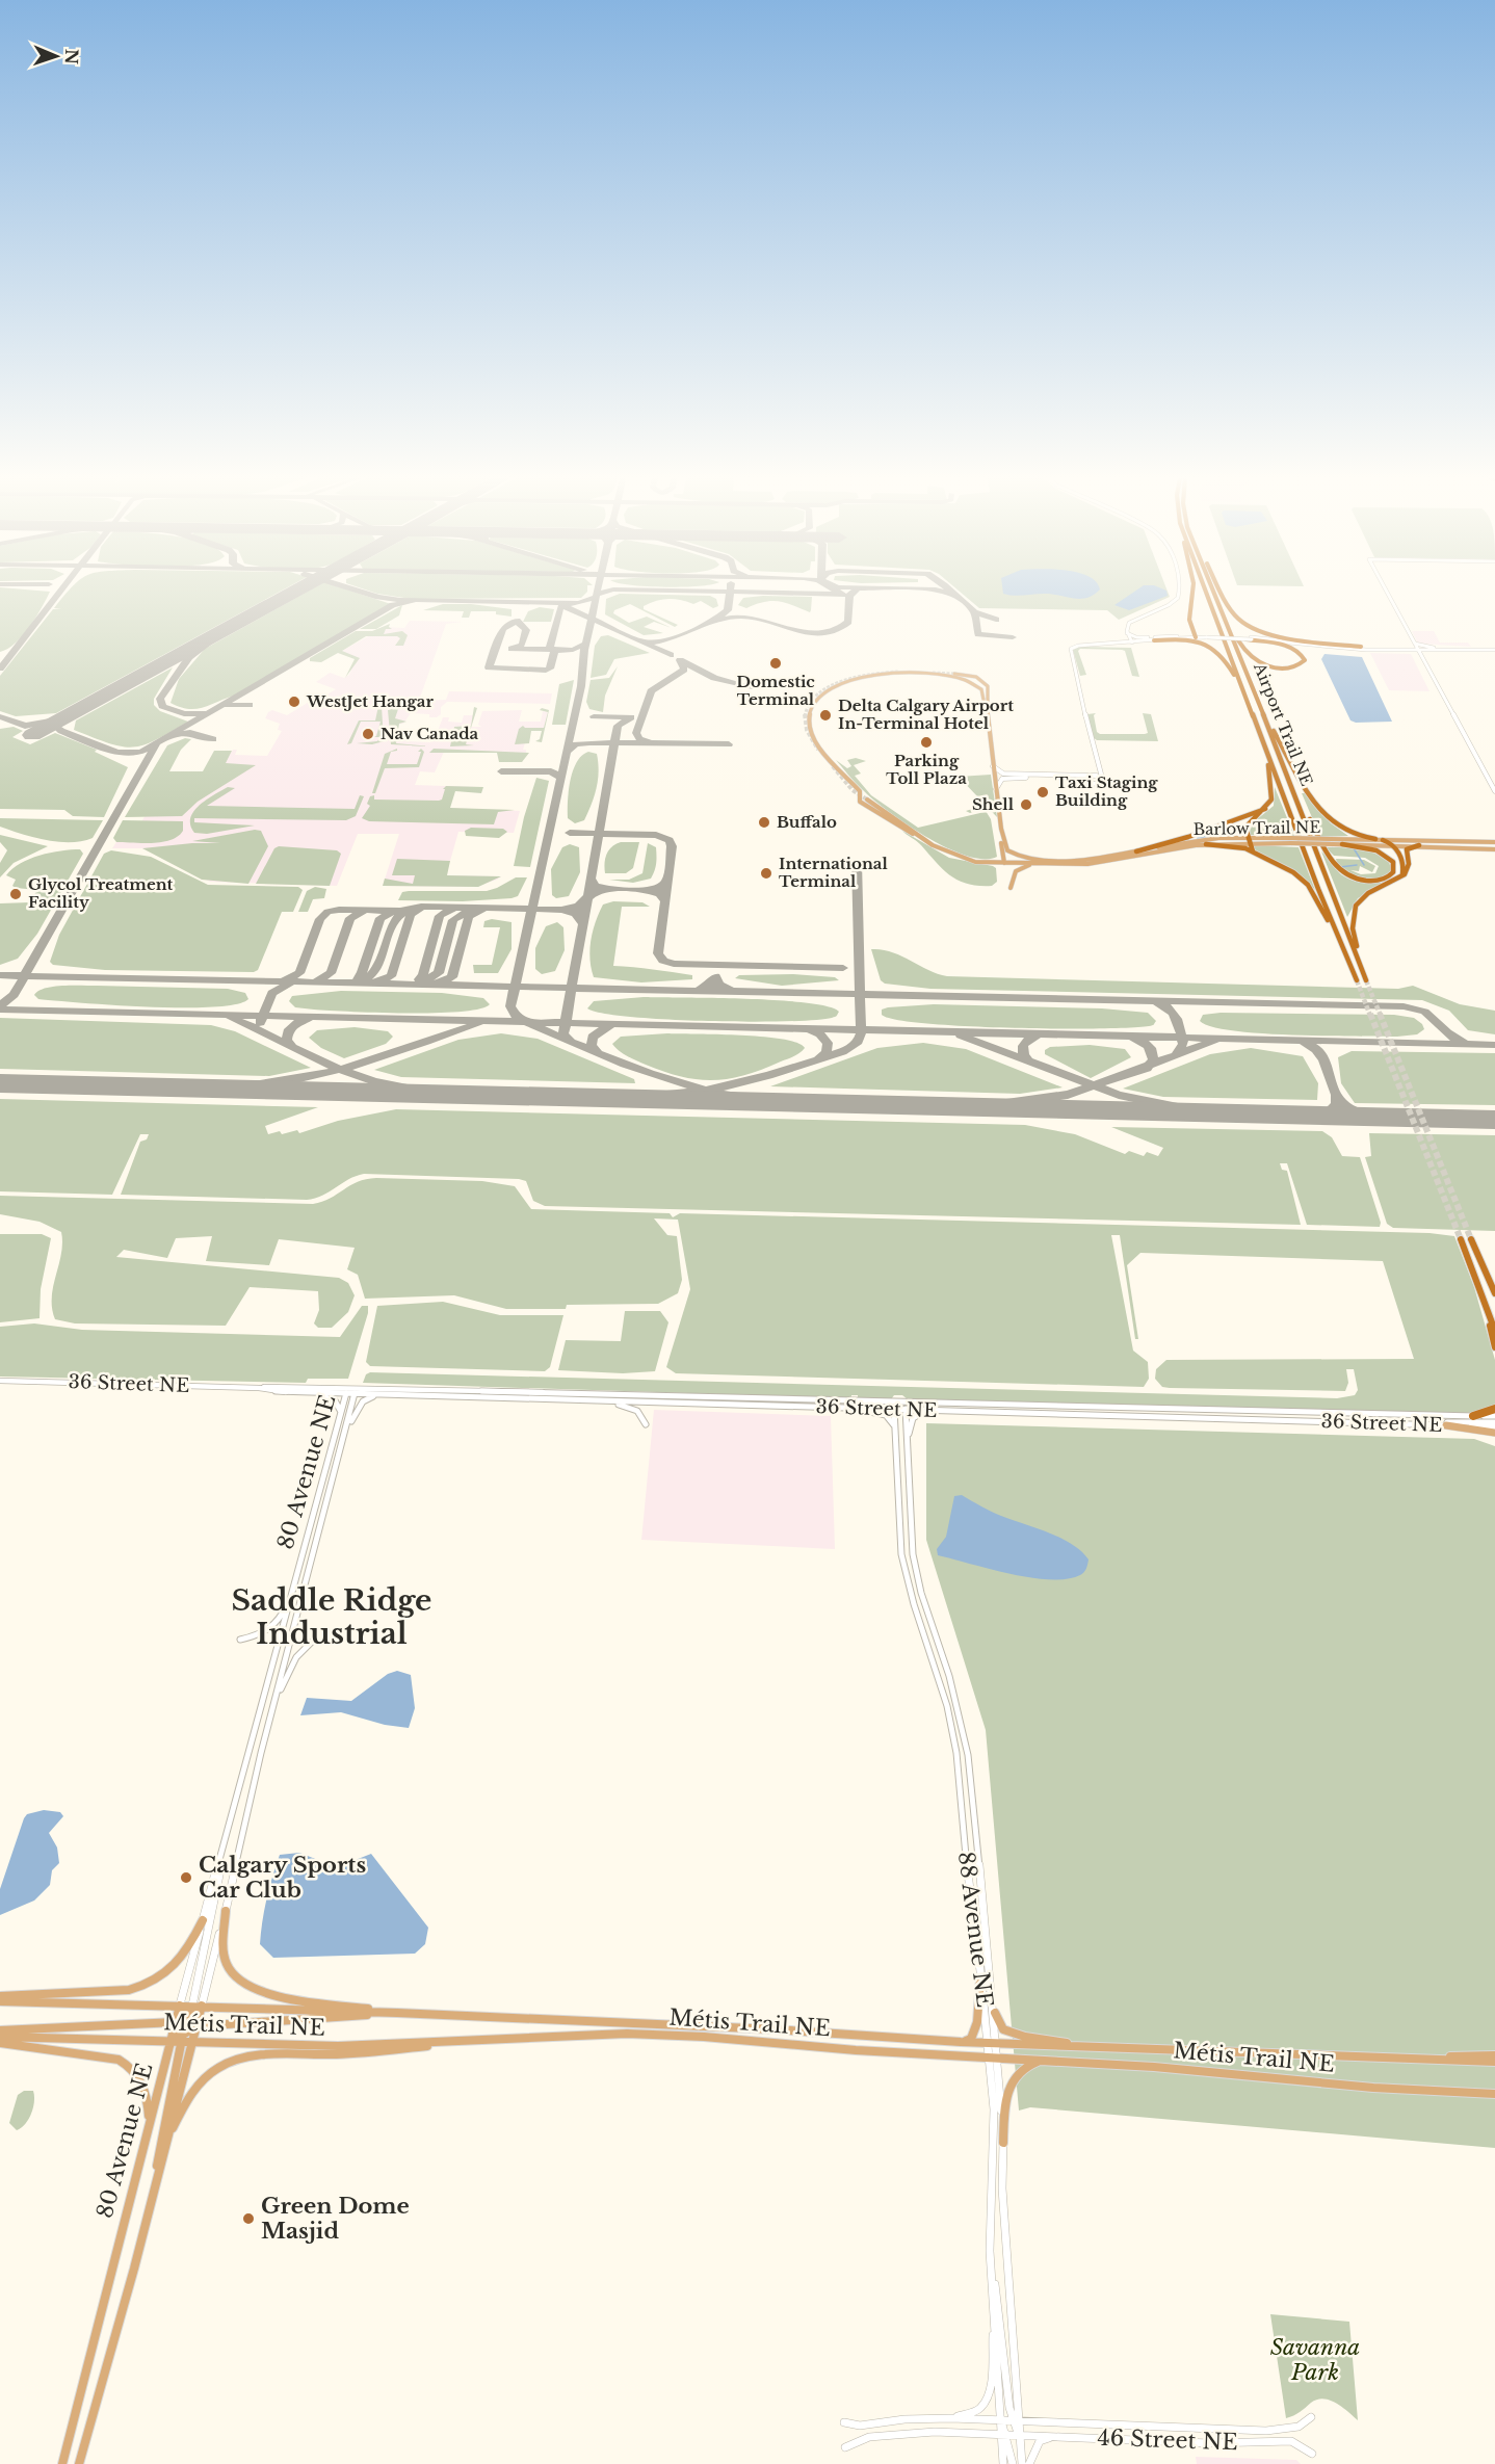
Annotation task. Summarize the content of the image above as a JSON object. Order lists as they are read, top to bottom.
{
  "streets": {
    "highway": ["Airport Trail NE"],
    "main road": ["Barlow Trail NE", "80 Avenue NE", "Métis Trail NE"],
    "street": ["36 Street NE", "88 Avenue NE", "46 Street NE"]
  },
  "crossings": [
    ["36 Street NE", "80 Avenue NE"],
    ["36 Street NE", "88 Avenue NE"],
    ["80 Avenue NE", "Métis Trail NE"],
    ["88 Avenue NE", "Métis Trail NE"],
    ["88 Avenue NE", "46 Street NE"]
  ],
  "districts": ["Saddle Ridge Industrial"],
  "parks": ["Savanna Park"],
  "places": [
    "Domestic Terminal",
    "WestJet Hangar",
    "Delta Calgary Airport In-Terminal Hotel",
    "Nav Canada",
    "Parking Toll Plaza",
    "Taxi Staging Building",
    "Shell",
    "Buffalo",
    "International Terminal",
    "Glycol Treatment Facility",
    "Calgary Sports Car Club",
    "Green Dome Masjid"
  ],
  "north": "right"
}
